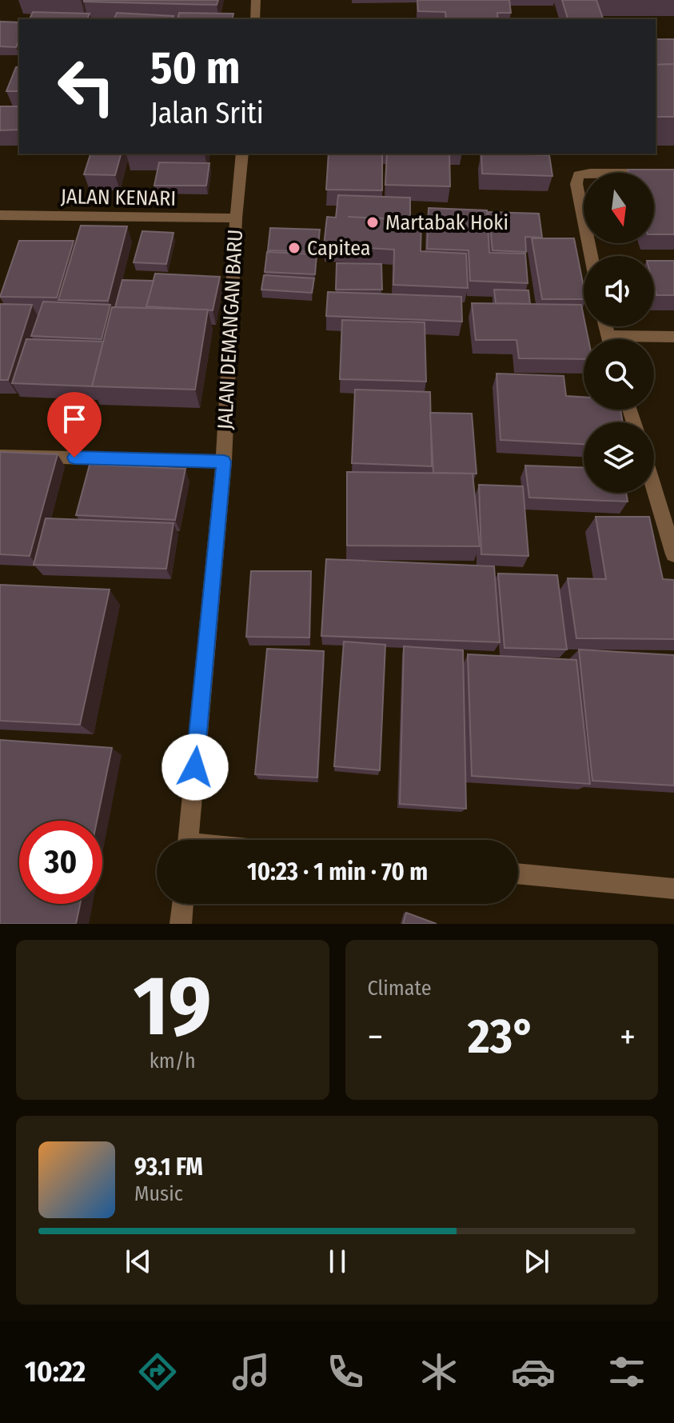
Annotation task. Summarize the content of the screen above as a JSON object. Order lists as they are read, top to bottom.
{
  "streets": {
    "street": ["JALAN KENARI", "JALAN DEMANGAN BARU"]
  },
  "crossings": [
    ["JALAN KENARI", "JALAN DEMANGAN BARU"]
  ],
  "places": ["Martabak Hoki", "Capitea"],
  "north": "bottom",
  "page": {
    "turn": ["50 m", "Jalan Sriti"],
    "limit": "30",
    "trip": "10:23 · 1 min · 70 m",
    "tile": [
      ["19", "km/h"],
      "Climate"
    ],
    "heat": ["−", "23°", "+"],
    "song": ["93.1 FM", "Music"],
    "tabs": "10:22"
  }
}
